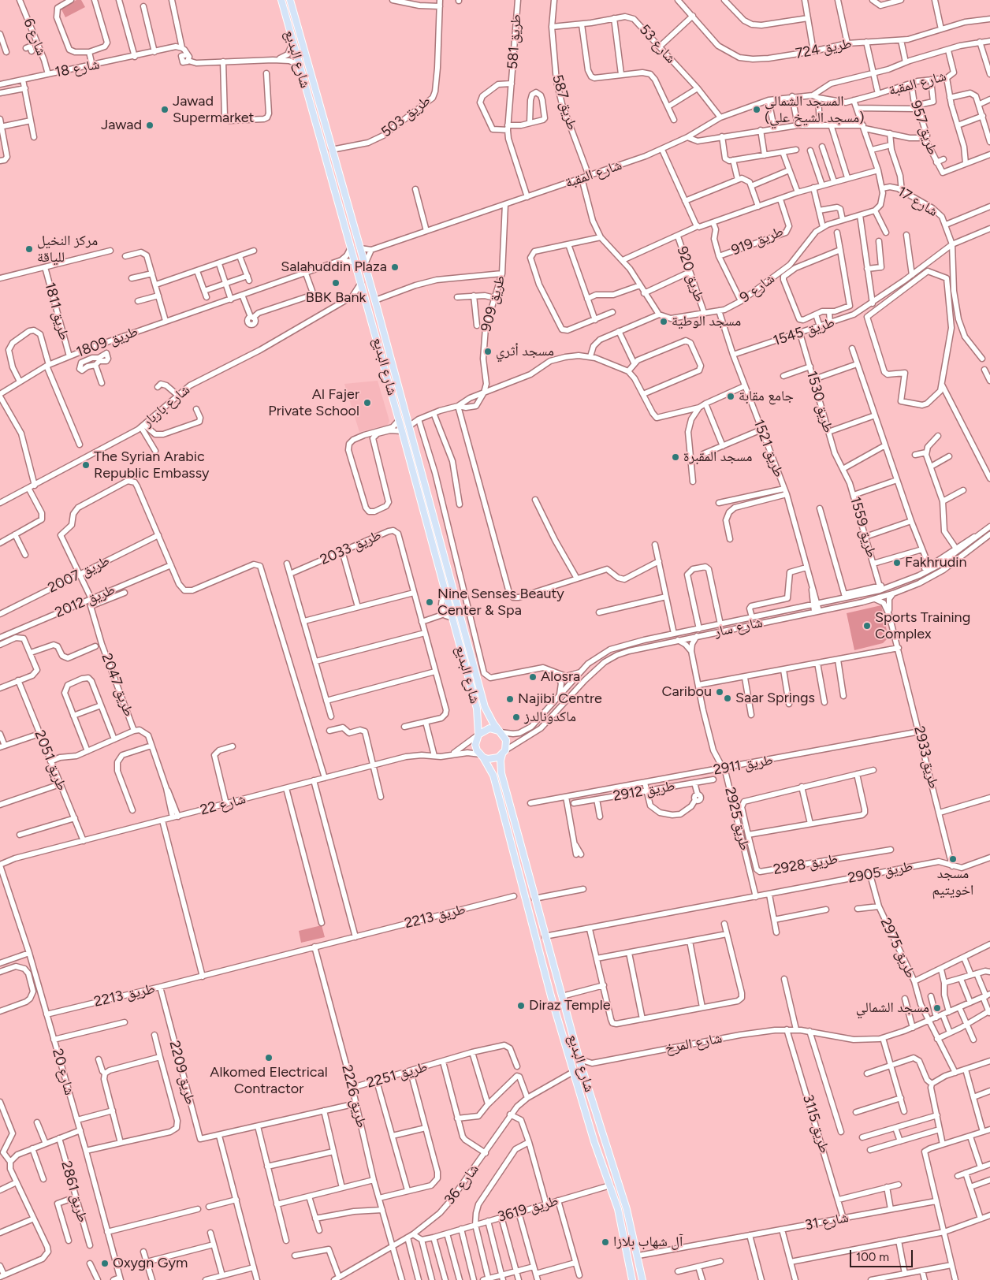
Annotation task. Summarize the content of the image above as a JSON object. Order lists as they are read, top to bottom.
{
  "streets": {
    "main road": ["شارع البديع"],
    "street": [
      "شارع 6",
      "طريق 581",
      "شارع 53",
      "طريق 724",
      "شارع 18",
      "شارع المقبة",
      "طريق 587",
      "طريق 503",
      "طريق 957",
      "شارع 17",
      "طريق 919",
      "طريق 920",
      "شارع 9",
      "طريق 909",
      "طريق 1811",
      "طريق 1545",
      "طريق 1809",
      "طريق 1530",
      "شارع باربار",
      "طريق 1521",
      "طريق 1559",
      "طريق 2033",
      "طريق 2007",
      "طريق 2012",
      "شارع سار",
      "طريق 2047",
      "طريق 2933",
      "طريق 2051",
      "طريق 2911",
      "طريق 2912",
      "شارع 22",
      "طريق 2925",
      "طريق 2928",
      "طريق 2905",
      "طريق 2213",
      "طريق 2975",
      "شارع المرخ",
      "شارع 20",
      "طريق 2209",
      "طريق 2251",
      "طريق 2226",
      "طريق 3115",
      "شارع 36",
      "طريق 2861",
      "طريق 3619",
      "شارع 31"
    ]
  },
  "crossings": [
    ["شارع 6", "شارع 18"],
    ["طريق 581", "شارع المقبة"],
    ["شارع 53", "شارع المقبة"],
    ["شارع 53", "طريق 587"],
    ["شارع البديع", "طريق 503"],
    ["شارع البديع", "شارع باربار"],
    ["شارع البديع", "شارع سار"],
    ["شارع البديع", "شارع 22"],
    ["شارع البديع", "طريق 2905"],
    ["شارع البديع", "شارع المرخ"],
    ["شارع البديع", "شارع 36"],
    ["شارع البديع", "طريق 3619"],
    ["شارع البديع", "شارع 31"],
    ["شارع المقبة", "طريق 587"],
    ["شارع المقبة", "طريق 957"],
    ["شارع المقبة", "شارع 17"],
    ["شارع المقبة", "طريق 909"],
    ["شارع 17", "طريق 1545"],
    ["طريق 919", "شارع 9"],
    ["طريق 920", "شارع 9"],
    ["شارع 9", "طريق 1521"],
    ["طريق 1811", "طريق 1809"],
    ["طريق 1545", "طريق 1530"],
    ["طريق 1545", "طريق 1521"],
    ["طريق 1530", "طريق 1559"],
    ["طريق 1521", "شارع سار"],
    ["شارع سار", "طريق 2933"],
    ["شارع سار", "شارع 22"],
    ["طريق 2047", "شارع 22"],
    ["طريق 2933", "طريق 2911"],
    ["طريق 2933", "طريق 2905"],
    ["طريق 2051", "شارع 22"],
    ["طريق 2911", "طريق 2925"],
    ["شارع 22", "شارع 20"],
    ["طريق 2925", "طريق 2905"],
    ["طريق 2905", "طريق 2975"],
    ["طريق 2213", "شارع 20"],
    ["طريق 2213", "طريق 2209"],
    ["طريق 2213", "طريق 2226"],
    ["طريق 2975", "شارع المرخ"],
    ["شارع المرخ", "طريق 3115"],
    ["طريق 2209", "طريق 2226"],
    ["طريق 2251", "طريق 2226"],
    ["طريق 2251", "شارع 36"],
    ["طريق 2226", "شارع 36"],
    ["طريق 3115", "شارع 31"]
  ],
  "places": [
    "Jawad Supermarket",
    "المسجد الشمالي (مسجد الشيخ علي)",
    "Jawad",
    "مركز النخيل للياقة",
    "Salahuddin Plaza",
    "BBK Bank",
    "مسجد الوطية",
    "مسجد أثري",
    "جامع مقابة",
    "Al Fajer Private School",
    "مسجد المقبرة",
    "The Syrian Arabic Republic Embassy",
    "Fakhrudin",
    "Nine Senses Beauty Center & Spa",
    "Sports Training Complex",
    "Alosra",
    "Caribou",
    "Saar Springs",
    "Najibi Centre",
    "ماكدونالدز",
    "مسجد اخويتيم",
    "Diraz Temple",
    "مسجد الشمالي",
    "Alkomed Electrical Contractor",
    "آل شهاب بلازا",
    "Oxygn Gym"
  ],
  "scale_bar": "100 m"
}
